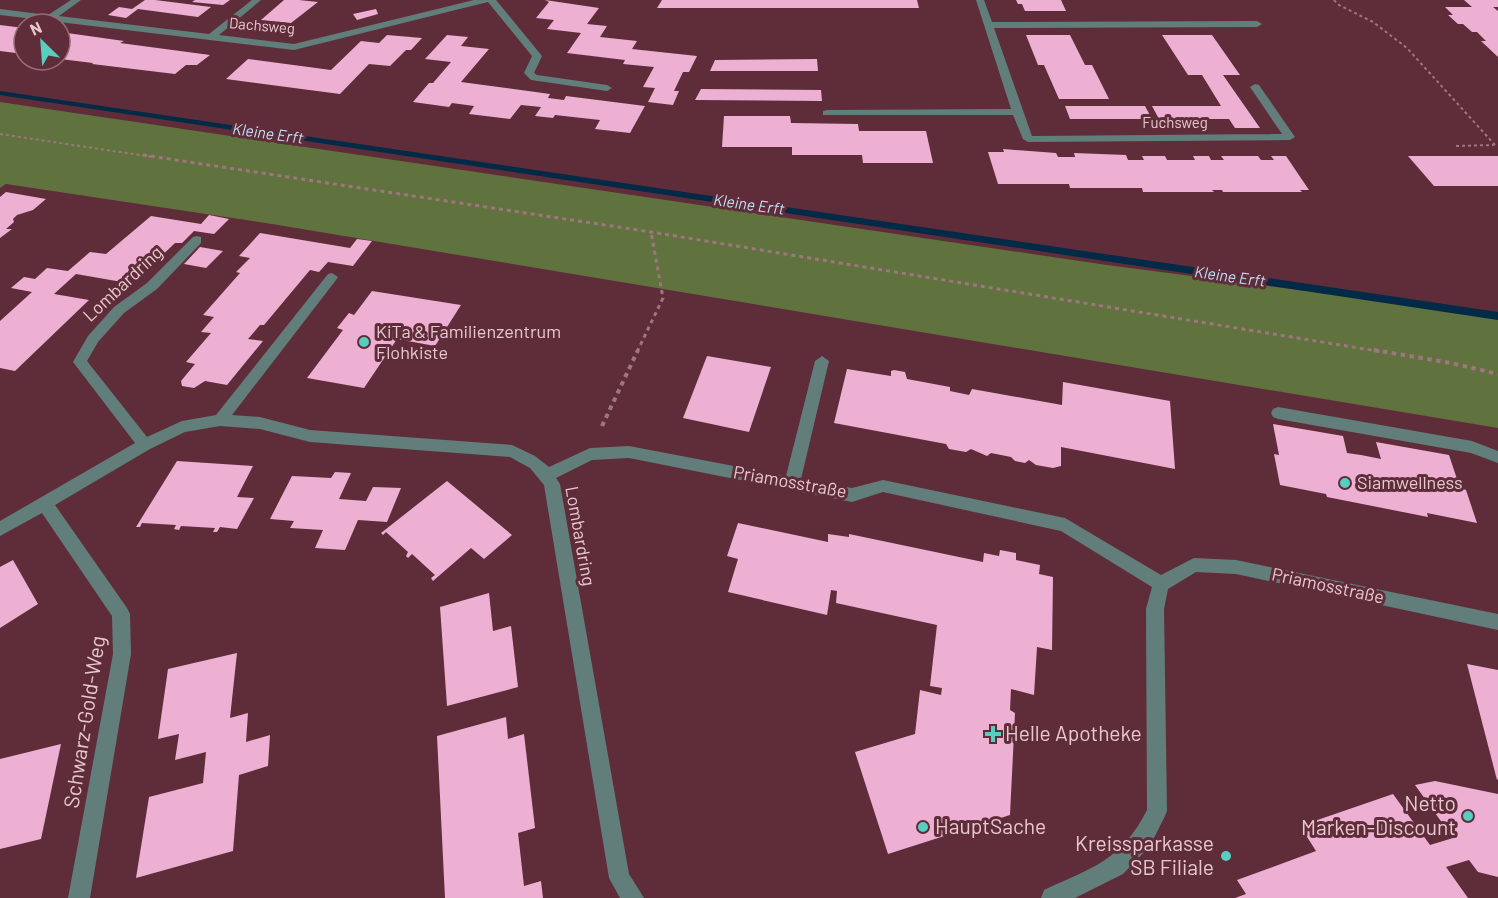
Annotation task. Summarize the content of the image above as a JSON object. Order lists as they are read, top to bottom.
{
  "streets": {
    "street": [
      "Dachsweg",
      "Fuchsweg",
      "Lombardring",
      "Priamosstraße",
      "Schwarz-Gold-Weg"
    ]
  },
  "crossings": [
    ["Lombardring", "Priamosstraße"],
    ["Lombardring", "Schwarz-Gold-Weg"]
  ],
  "water": ["Kleine Erft"],
  "places": {
    "other": [
      "KiTa & Familienzentrum Flohkiste",
      "Siamwellness",
      "Netto Marken-Discount",
      "HauptSache",
      "Kreissparkasse SB Filiale"
    ],
    "health": ["Helle Apotheke"]
  },
  "north": "top left"
}
